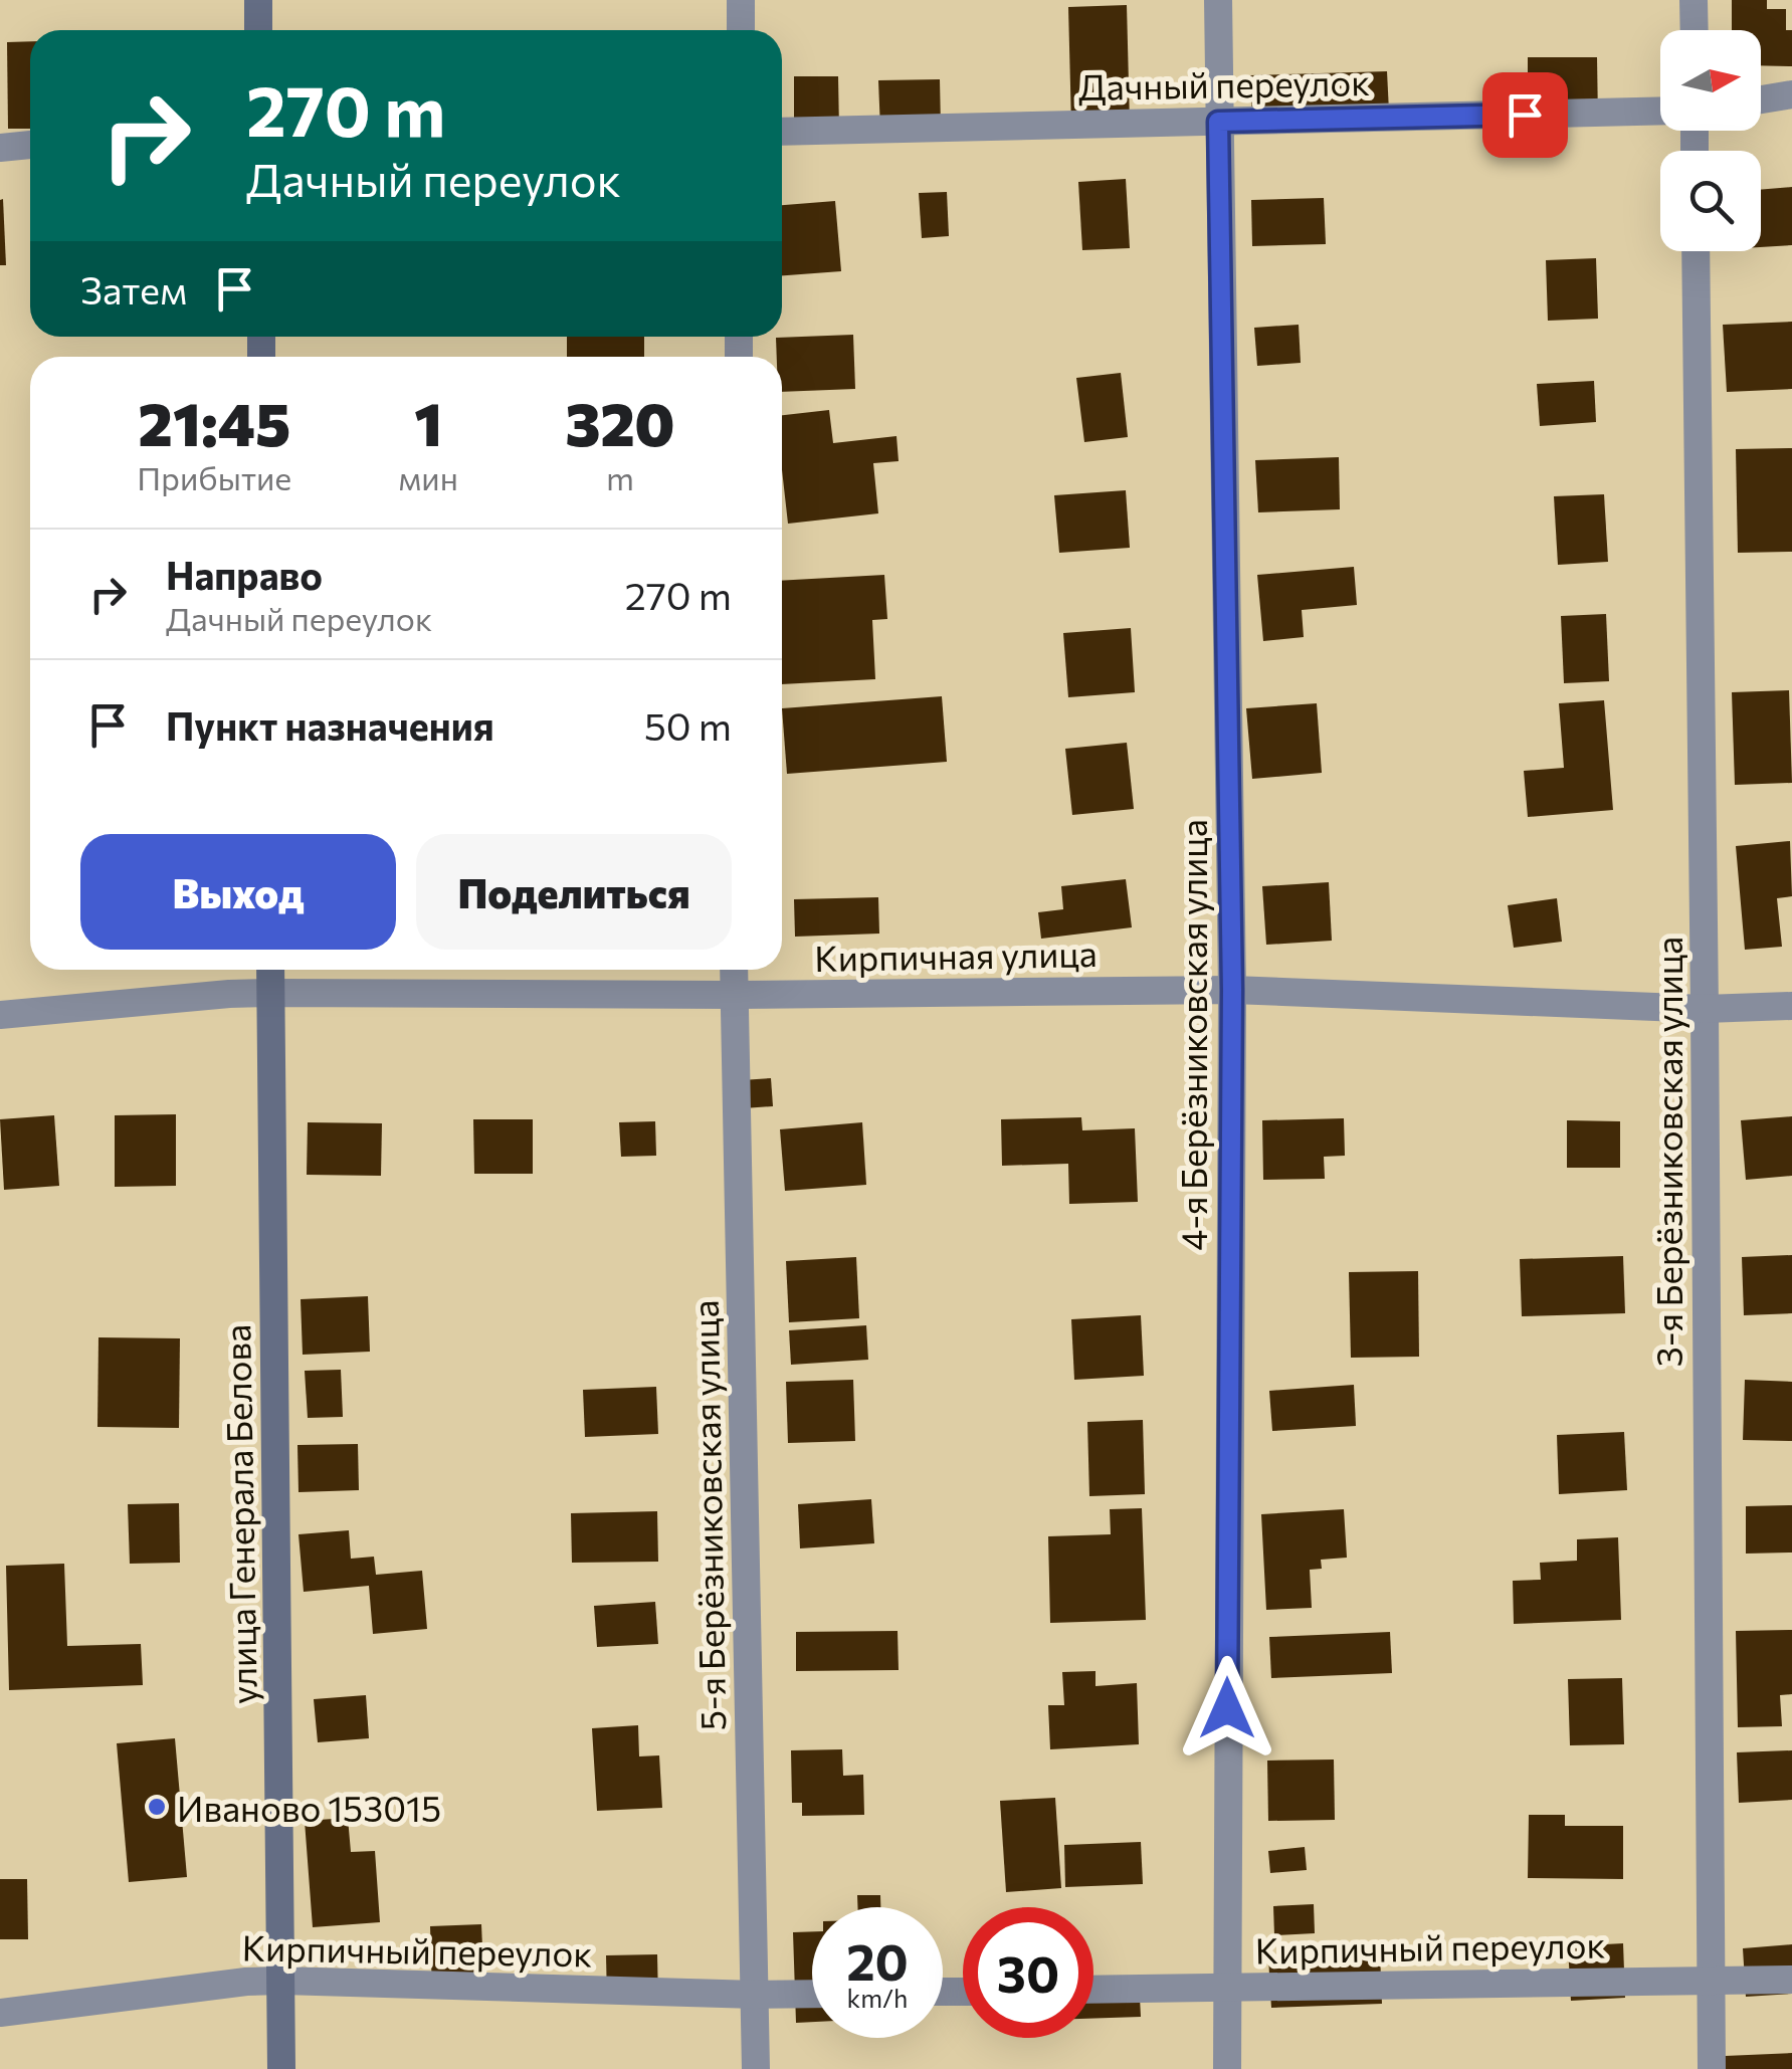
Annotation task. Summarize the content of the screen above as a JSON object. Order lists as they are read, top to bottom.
{
  "streets": {
    "main road": ["улица Генерала Белова"],
    "street": [
      "Дачный переулок",
      "Кирпичная улица",
      "4-я Берёзниковская улица",
      "3-я Берёзниковская улица",
      "5-я Берёзниковская улица",
      "Кирпичный переулок"
    ]
  },
  "crossings": [
    ["Дачный переулок", "4-я Берёзниковская улица"],
    ["Кирпичная улица", "4-я Берёзниковская улица"],
    ["Кирпичная улица", "3-я Берёзниковская улица"],
    ["Кирпичная улица", "улица Генерала Белова"],
    ["Кирпичная улица", "5-я Берёзниковская улица"],
    ["4-я Берёзниковская улица", "Кирпичный переулок"],
    ["3-я Берёзниковская улица", "Кирпичный переулок"],
    ["улица Генерала Белова", "Кирпичный переулок"],
    ["5-я Берёзниковская улица", "Кирпичный переулок"]
  ],
  "places": ["Иваново 153015"],
  "north": "right",
  "page": {
    "turn": ["270 m", "Дачный переулок"],
    "then": "Затем",
    "eta": [
      "21:45",
      "Прибытие",
      "1",
      "мин",
      "320",
      "m"
    ],
    "list": [
      {
        "name": "Направо",
        "note": "Дачный переулок",
        "value": "270 m"
      },
      {
        "name": "Пункт назначения",
        "value": "50 m"
      }
    ],
    "buttons": ["Выход", "Поделиться"],
    "speed": "20 km/h",
    "limit": "30"
  }
}
